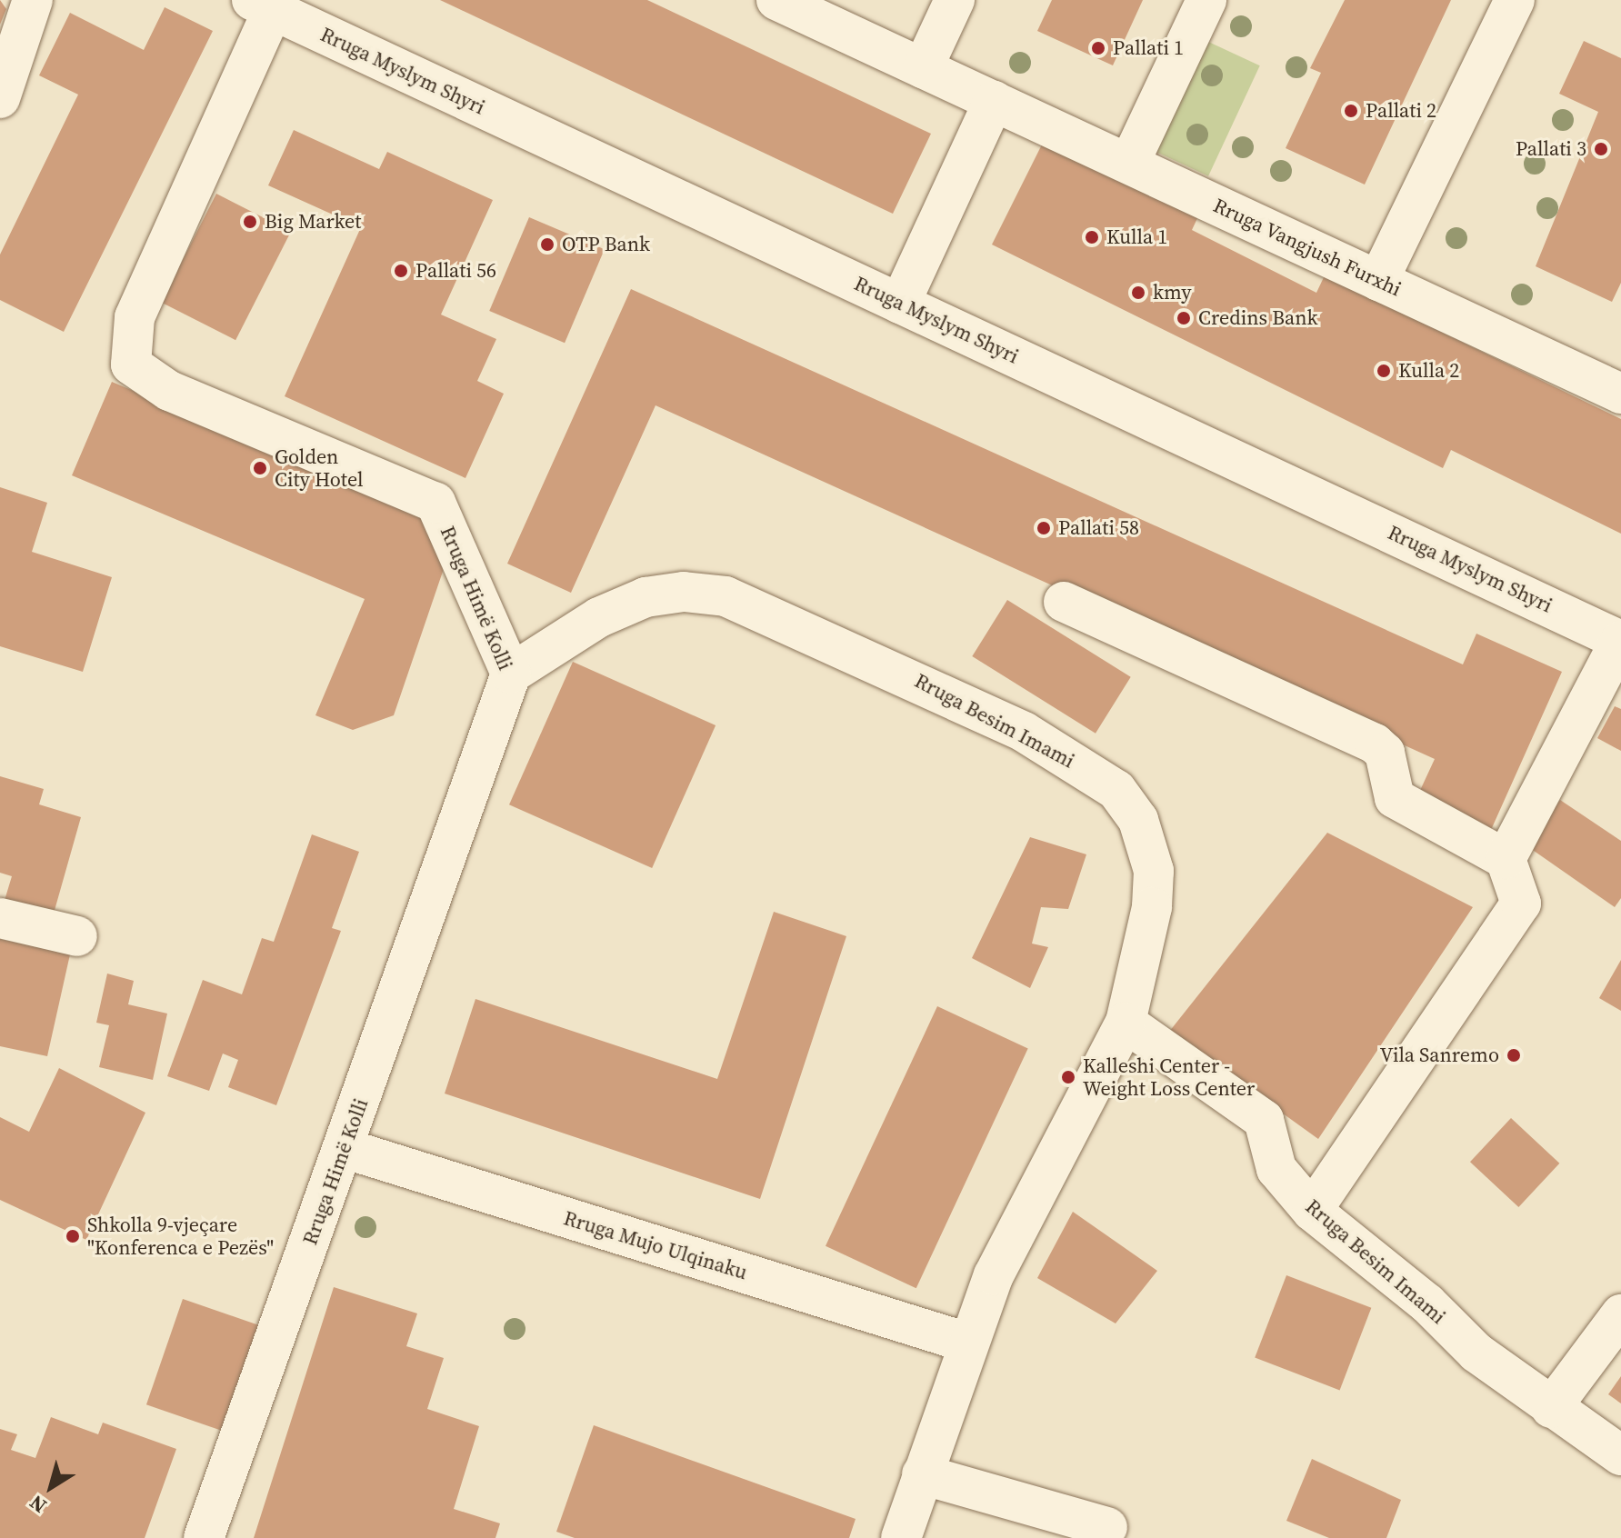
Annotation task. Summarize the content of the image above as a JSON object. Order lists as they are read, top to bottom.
{
  "streets": {
    "street": [
      "Rruga Myslym Shyri",
      "Rruga Vangjush Furxhi",
      "Rruga Himë Kolli",
      "Rruga Besim Imami",
      "Rruga Mujo Ulqinaku"
    ]
  },
  "crossings": [
    ["Rruga Myslym Shyri", "Rruga Himë Kolli"],
    ["Rruga Himë Kolli", "Rruga Besim Imami"],
    ["Rruga Himë Kolli", "Rruga Mujo Ulqinaku"]
  ],
  "places": [
    "Pallati 1",
    "Pallati 2",
    "Pallati 3",
    "Big Market",
    "Kulla 1",
    "OTP Bank",
    "Pallati 56",
    "kmy",
    "Credins Bank",
    "Kulla 2",
    "Golden City Hotel",
    "Pallati 58",
    "Vila Sanremo",
    "Kalleshi Center - Weight Loss Center",
    "Shkolla 9-vjeçare \"Konferenca e Pezës\""
  ],
  "north": "bottom left"
}
